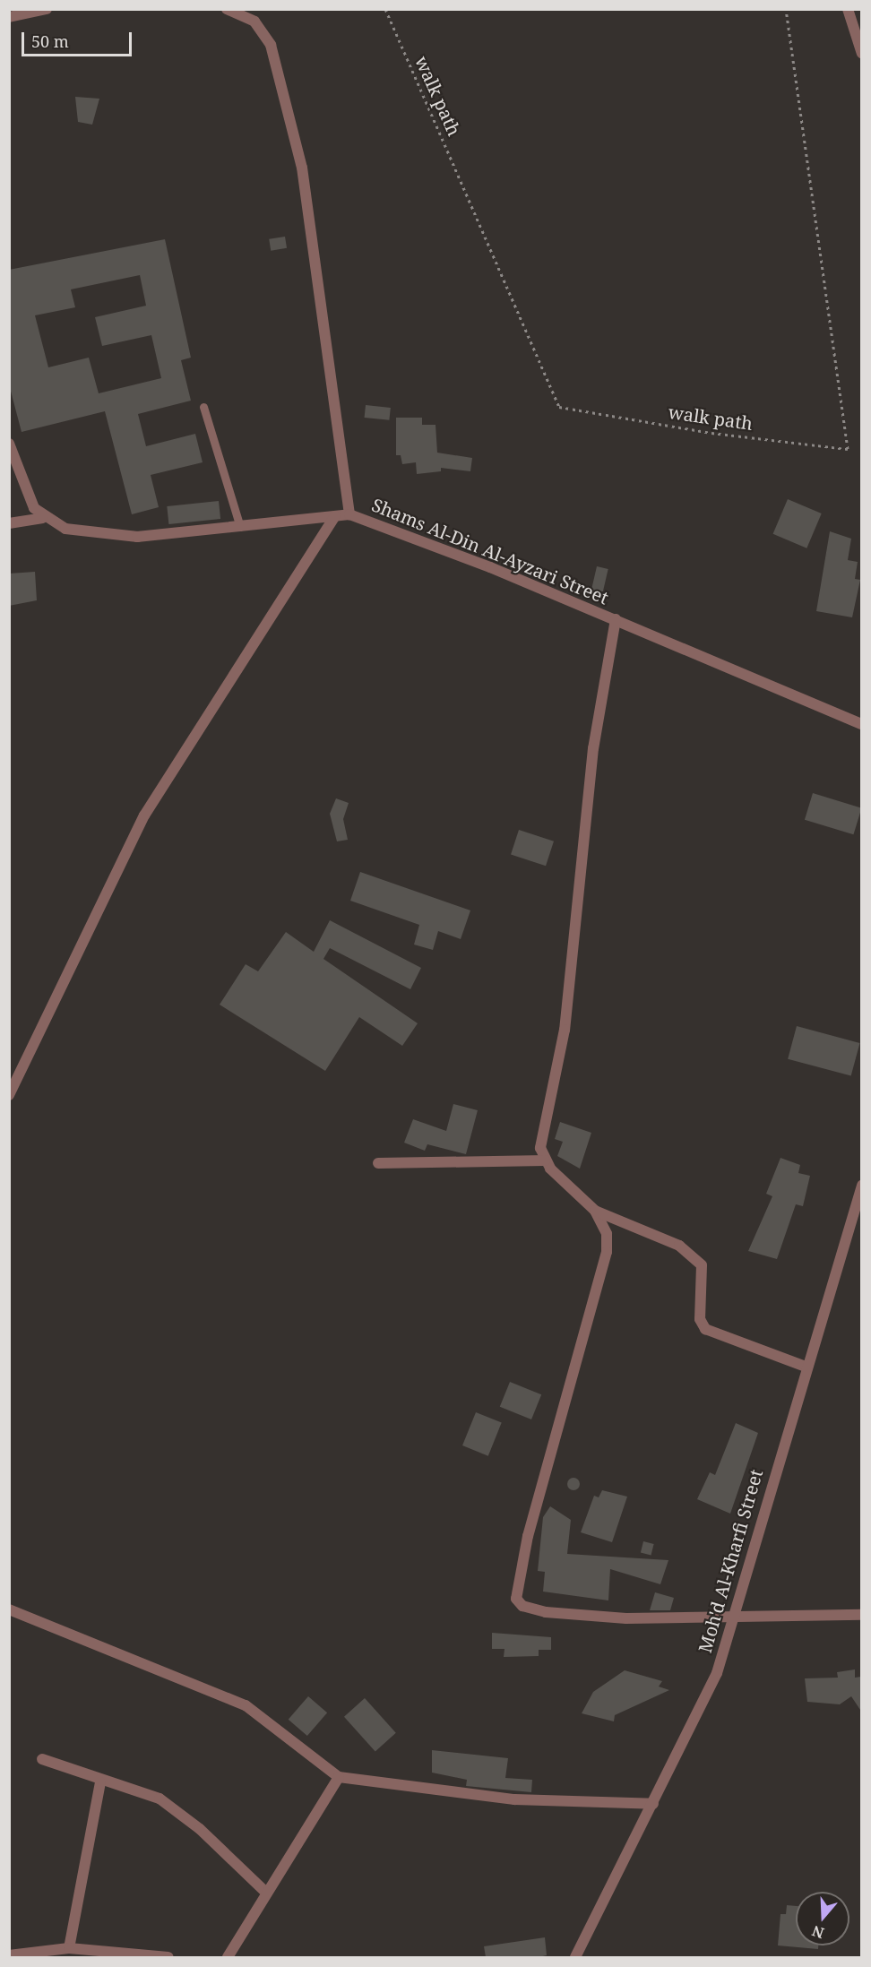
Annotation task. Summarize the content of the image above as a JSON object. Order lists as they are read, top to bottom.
{
  "streets": {
    "street": ["Shams Al-Din Al-Ayzari Street", "Moh'd Al-Kharfi Street"],
    "path": ["walk path"]
  },
  "scale_bar": "50 m",
  "north": "bottom"
}
